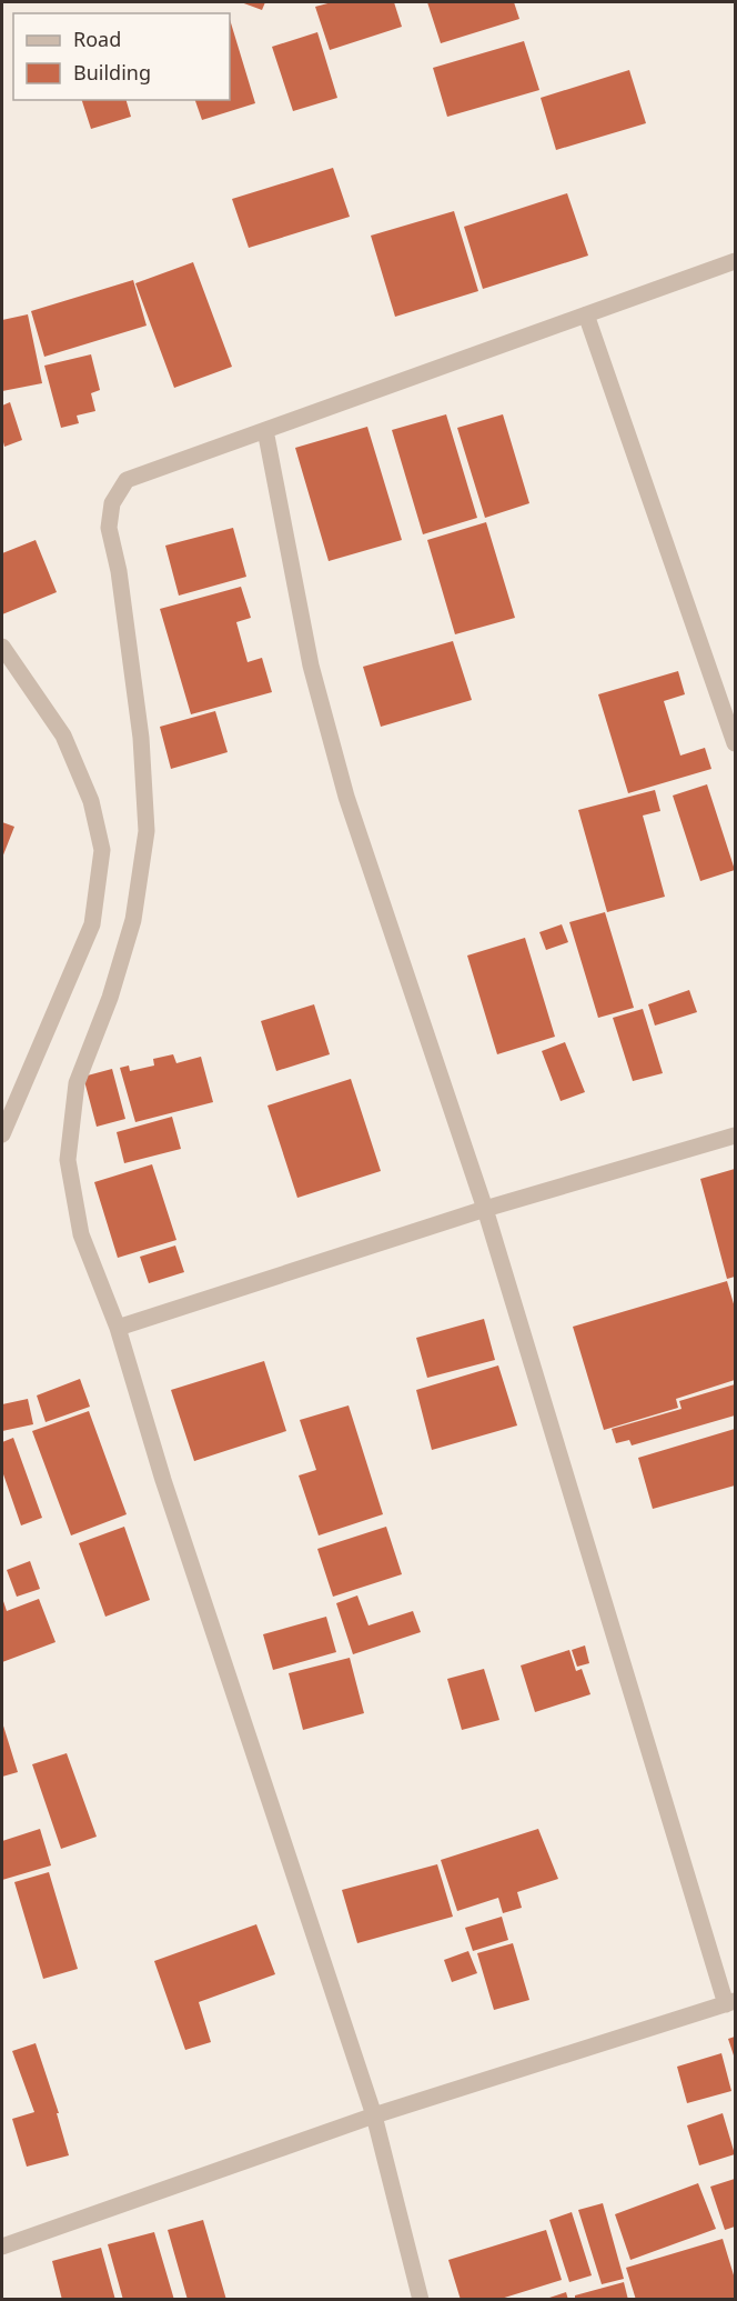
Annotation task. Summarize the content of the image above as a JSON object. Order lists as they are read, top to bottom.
{
  "legend": ["Road", "Building"]
}
